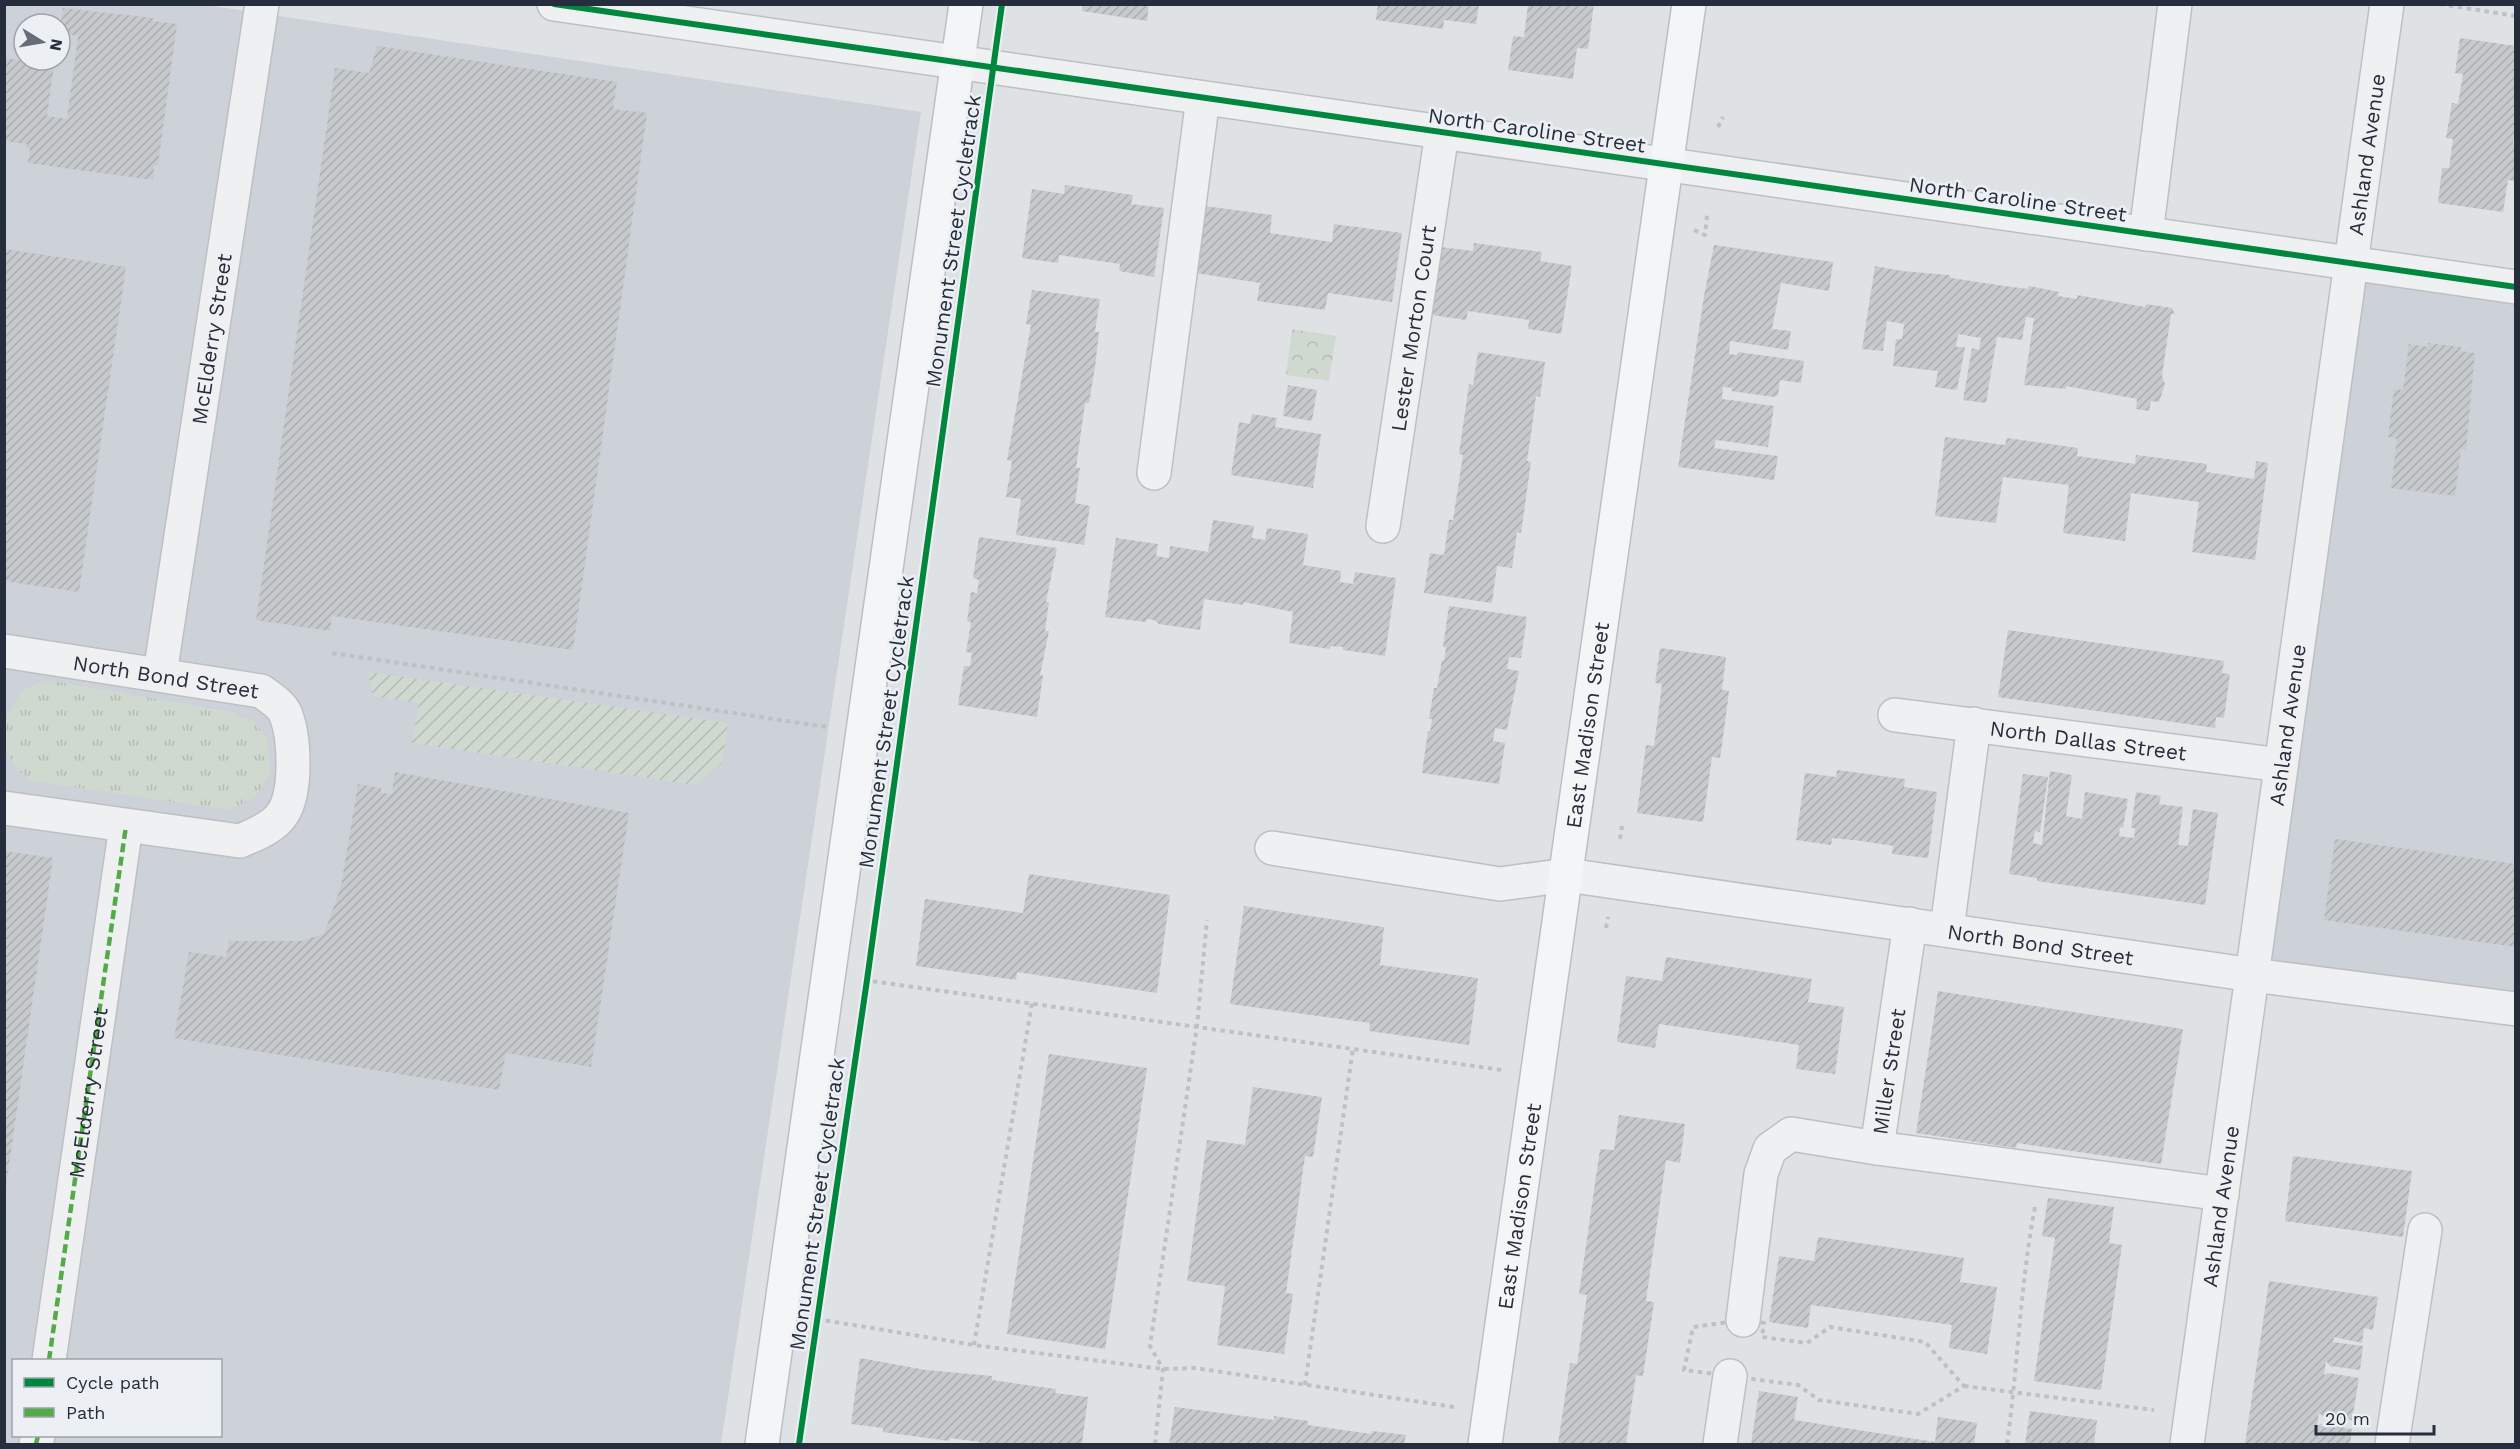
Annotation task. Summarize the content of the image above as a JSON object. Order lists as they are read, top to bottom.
{
  "streets": {
    "main road": ["East Madison Street"],
    "street": [
      "North Caroline Street",
      "Ashland Avenue",
      "Lester Morton Court",
      "McElderry Street",
      "North Bond Street",
      "North Dallas Street",
      "Miller Street"
    ],
    "cycle path": ["Monument Street Cycletrack"]
  },
  "crossings": [
    ["North Caroline Street", "Ashland Avenue"],
    ["North Caroline Street", "Lester Morton Court"],
    ["North Caroline Street", "East Madison Street"],
    ["Ashland Avenue", "North Bond Street"],
    ["Ashland Avenue", "North Dallas Street"],
    ["McElderry Street", "North Bond Street"],
    ["North Bond Street", "East Madison Street"],
    ["North Bond Street", "Miller Street"]
  ],
  "legend": ["Cycle path", "Path"],
  "scale_bar": "20 m",
  "north": "right"
}
